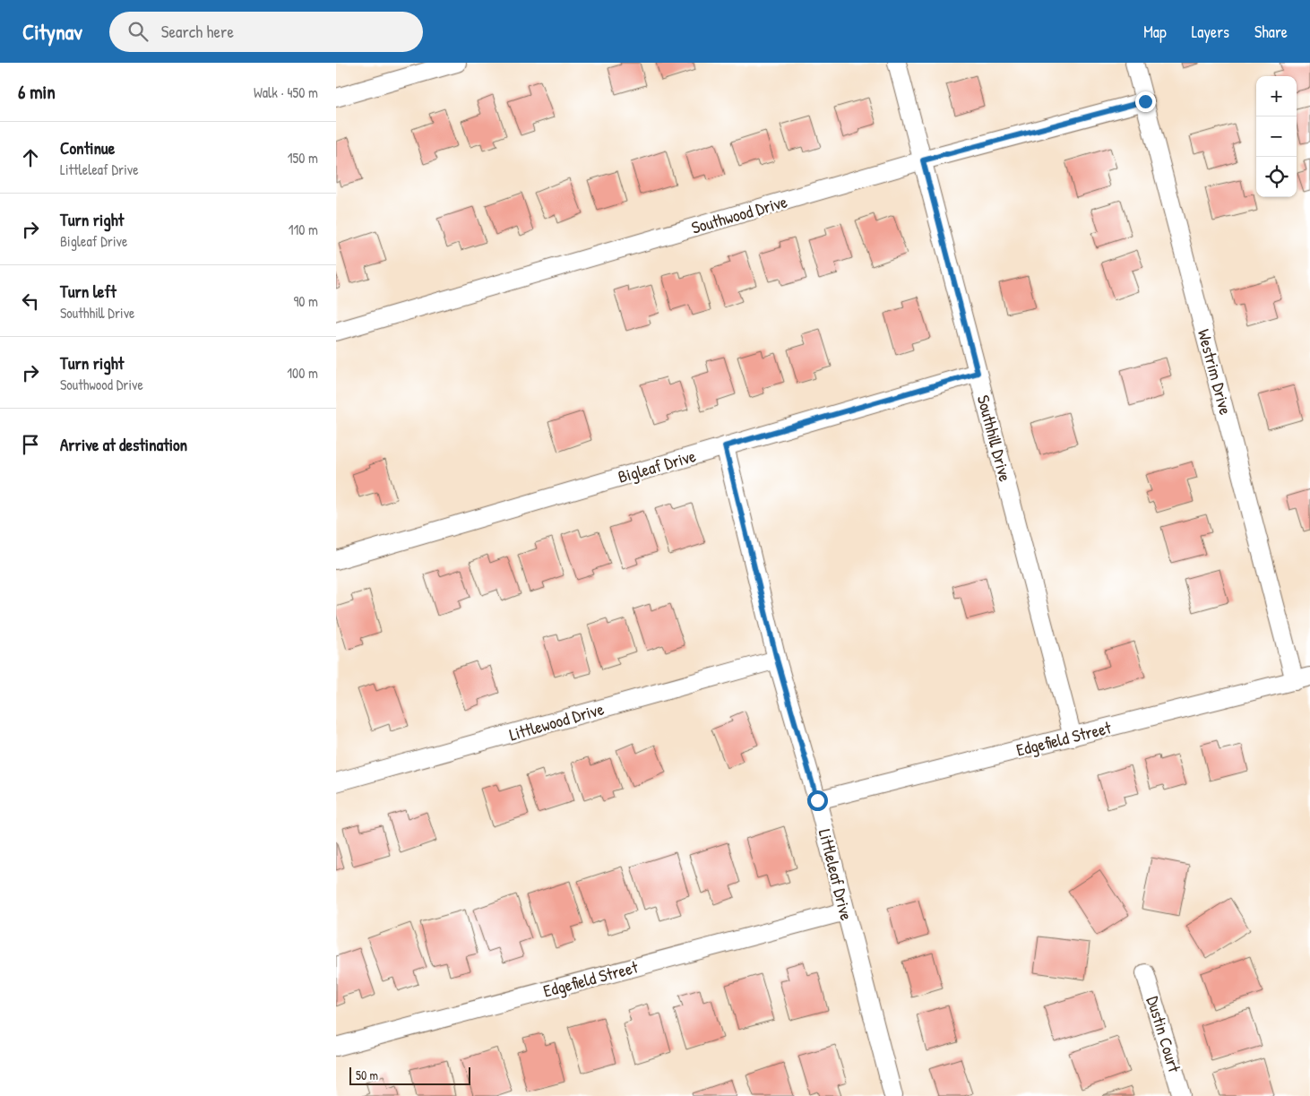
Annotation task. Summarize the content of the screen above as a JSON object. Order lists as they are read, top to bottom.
{
  "streets": {
    "street": [
      "Southwood Drive",
      "Westrim Drive",
      "Southhill Drive",
      "Bigleaf Drive",
      "Littlewood Drive",
      "Edgefield Street",
      "Littleleaf Drive",
      "Dustin Court"
    ]
  },
  "crossings": [
    ["Southwood Drive", "Westrim Drive"],
    ["Southwood Drive", "Southhill Drive"],
    ["Westrim Drive", "Edgefield Street"],
    ["Southhill Drive", "Bigleaf Drive"],
    ["Southhill Drive", "Edgefield Street"],
    ["Bigleaf Drive", "Littleleaf Drive"],
    ["Littlewood Drive", "Littleleaf Drive"],
    ["Edgefield Street", "Littleleaf Drive"]
  ],
  "scale_bar": "50 m",
  "page": {
    "header": "Citynav",
    "search": "Search here",
    "nav": ["Map", "Layers", "Share"],
    "heading": ["6 min", "Walk · 450 m"],
    "map_buttons": ["+", "−"],
    "list": [
      ["Continue", "Littleleaf Drive", "150 m"],
      ["Turn right", "Bigleaf Drive", "110 m"],
      ["Turn left", "Southhill Drive", "90 m"],
      ["Turn right", "Southwood Drive", "100 m"],
      "Arrive at destination"
    ],
    "scale": "50 m"
  }
}
